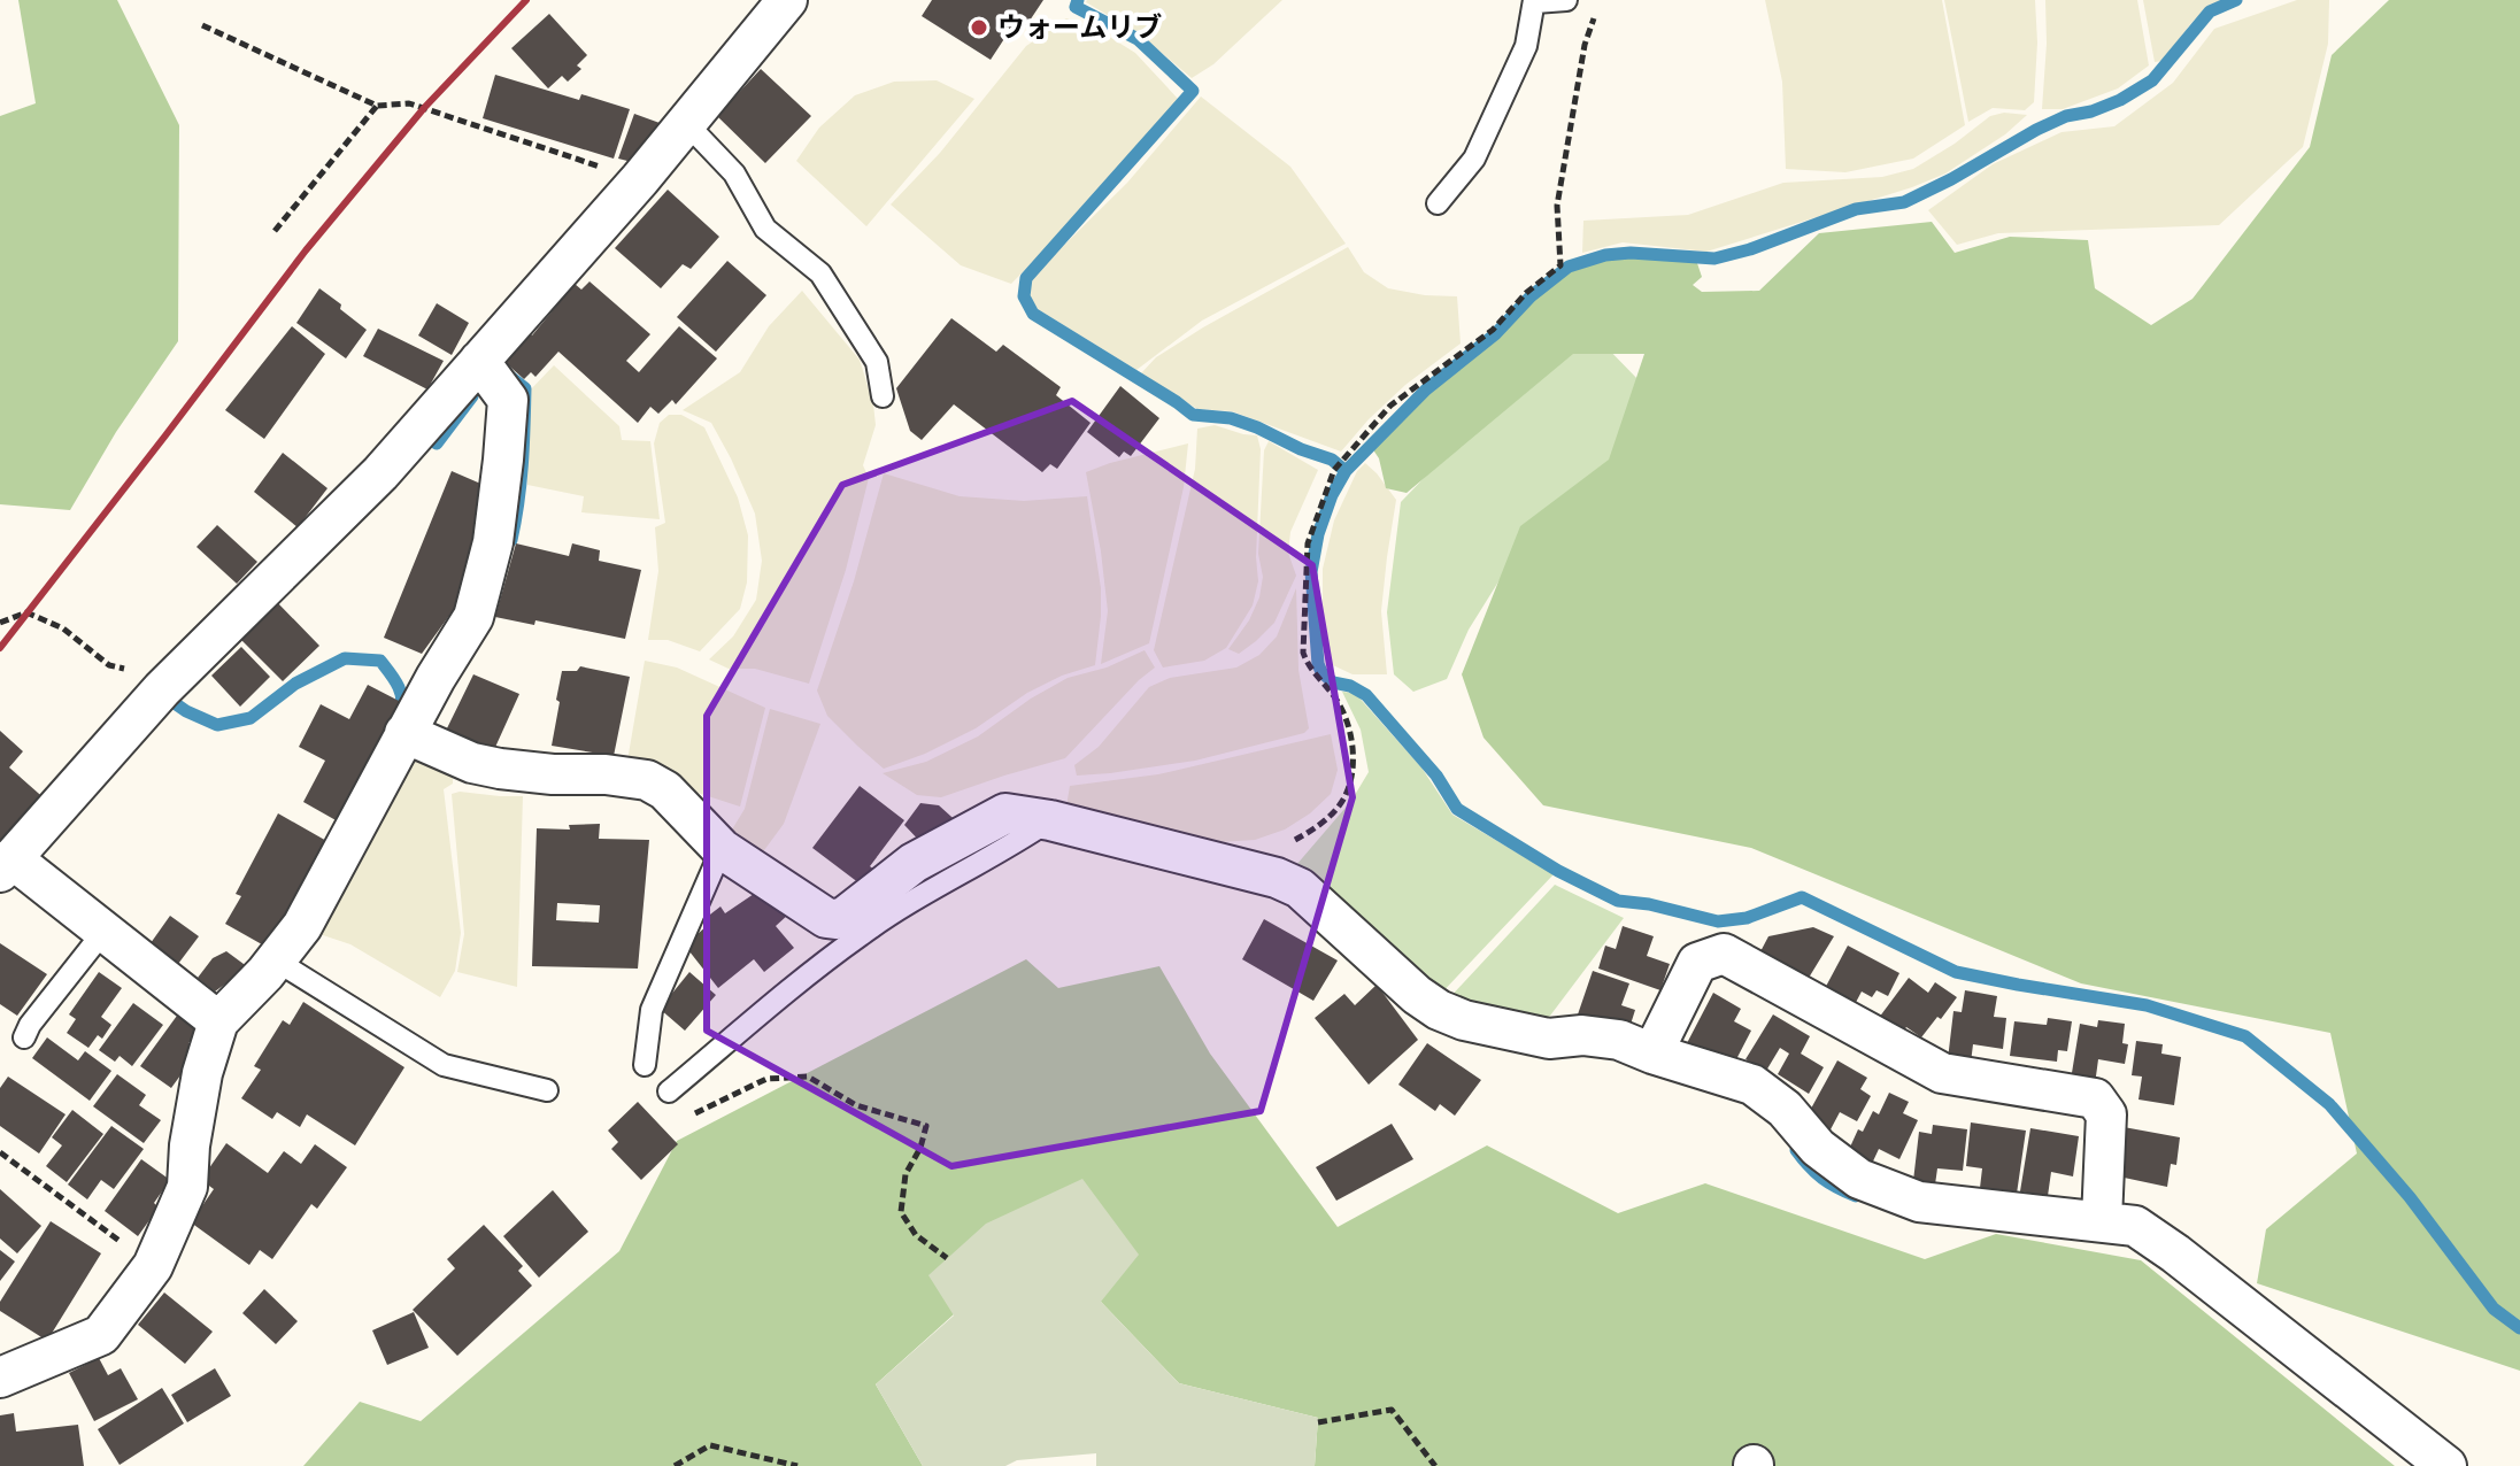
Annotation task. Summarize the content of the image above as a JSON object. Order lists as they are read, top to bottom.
{
  "places": ["ウォームリブ"]
}
